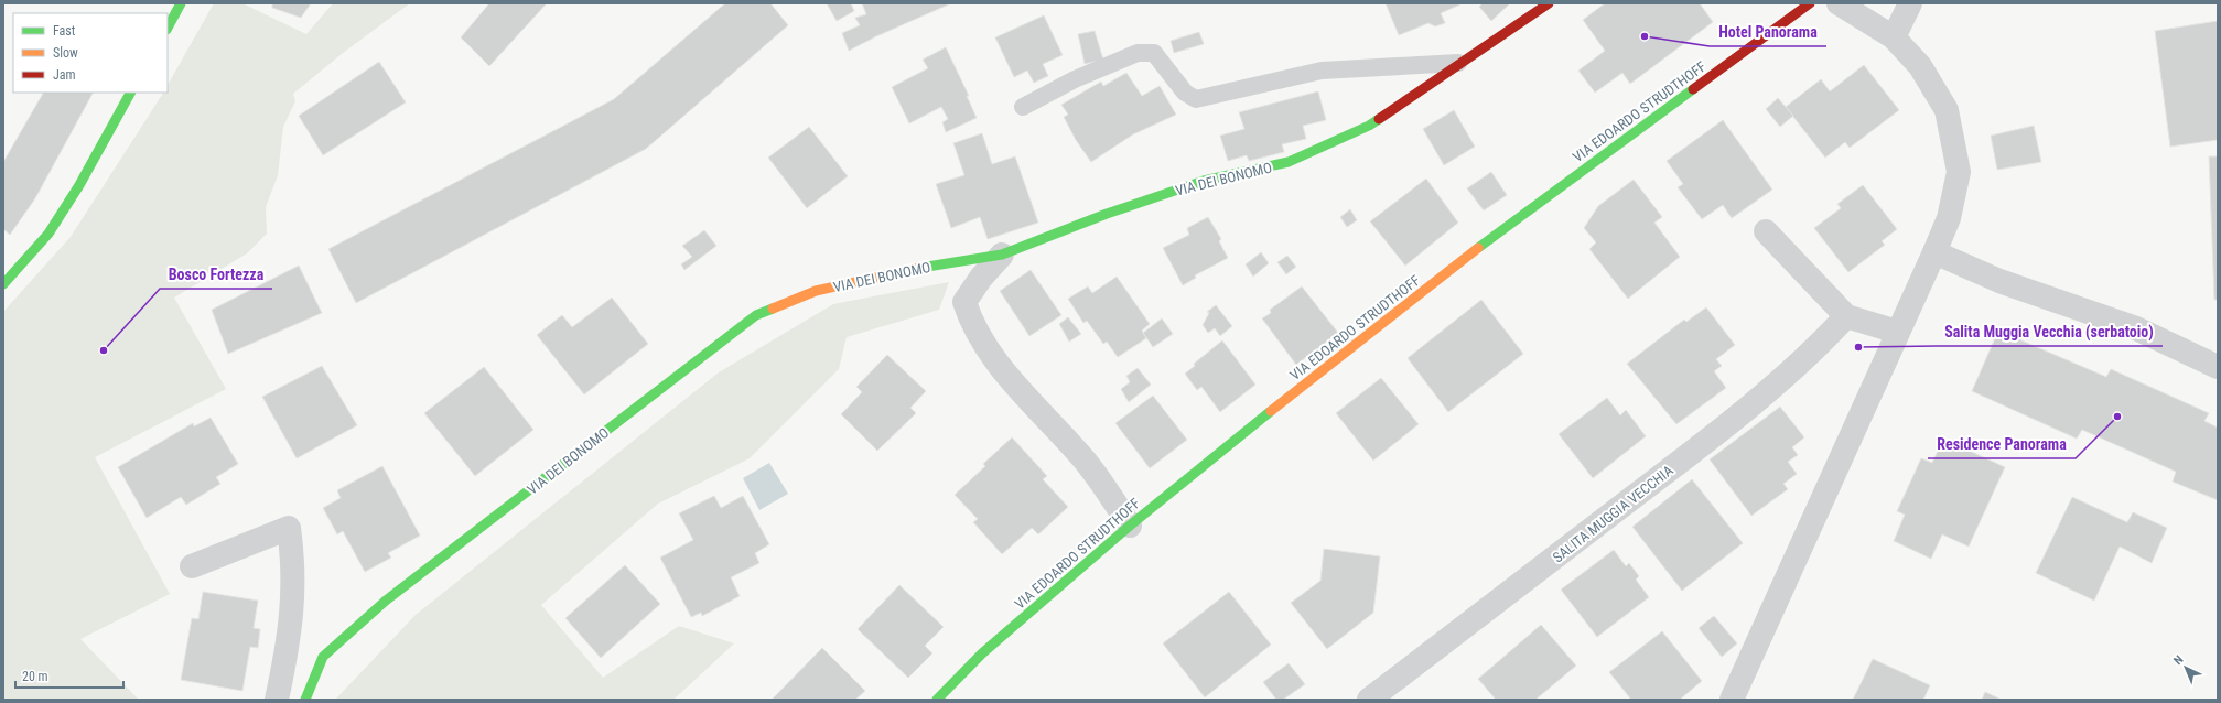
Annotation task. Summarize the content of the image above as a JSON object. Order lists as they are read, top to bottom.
{
  "streets": {
    "street": ["VIA EDOARDO STRUDTHOFF", "VIA DEI BONOMO", "SALITA MUGGIA VECCHIA"]
  },
  "places": [
    "Hotel Panorama",
    "Salita Muggia Vecchia (serbatoio)",
    "Bosco Fortezza",
    "Residence Panorama"
  ],
  "legend": ["Fast", "Slow", "Jam"],
  "scale_bar": "20 m",
  "north": "top left"
}
